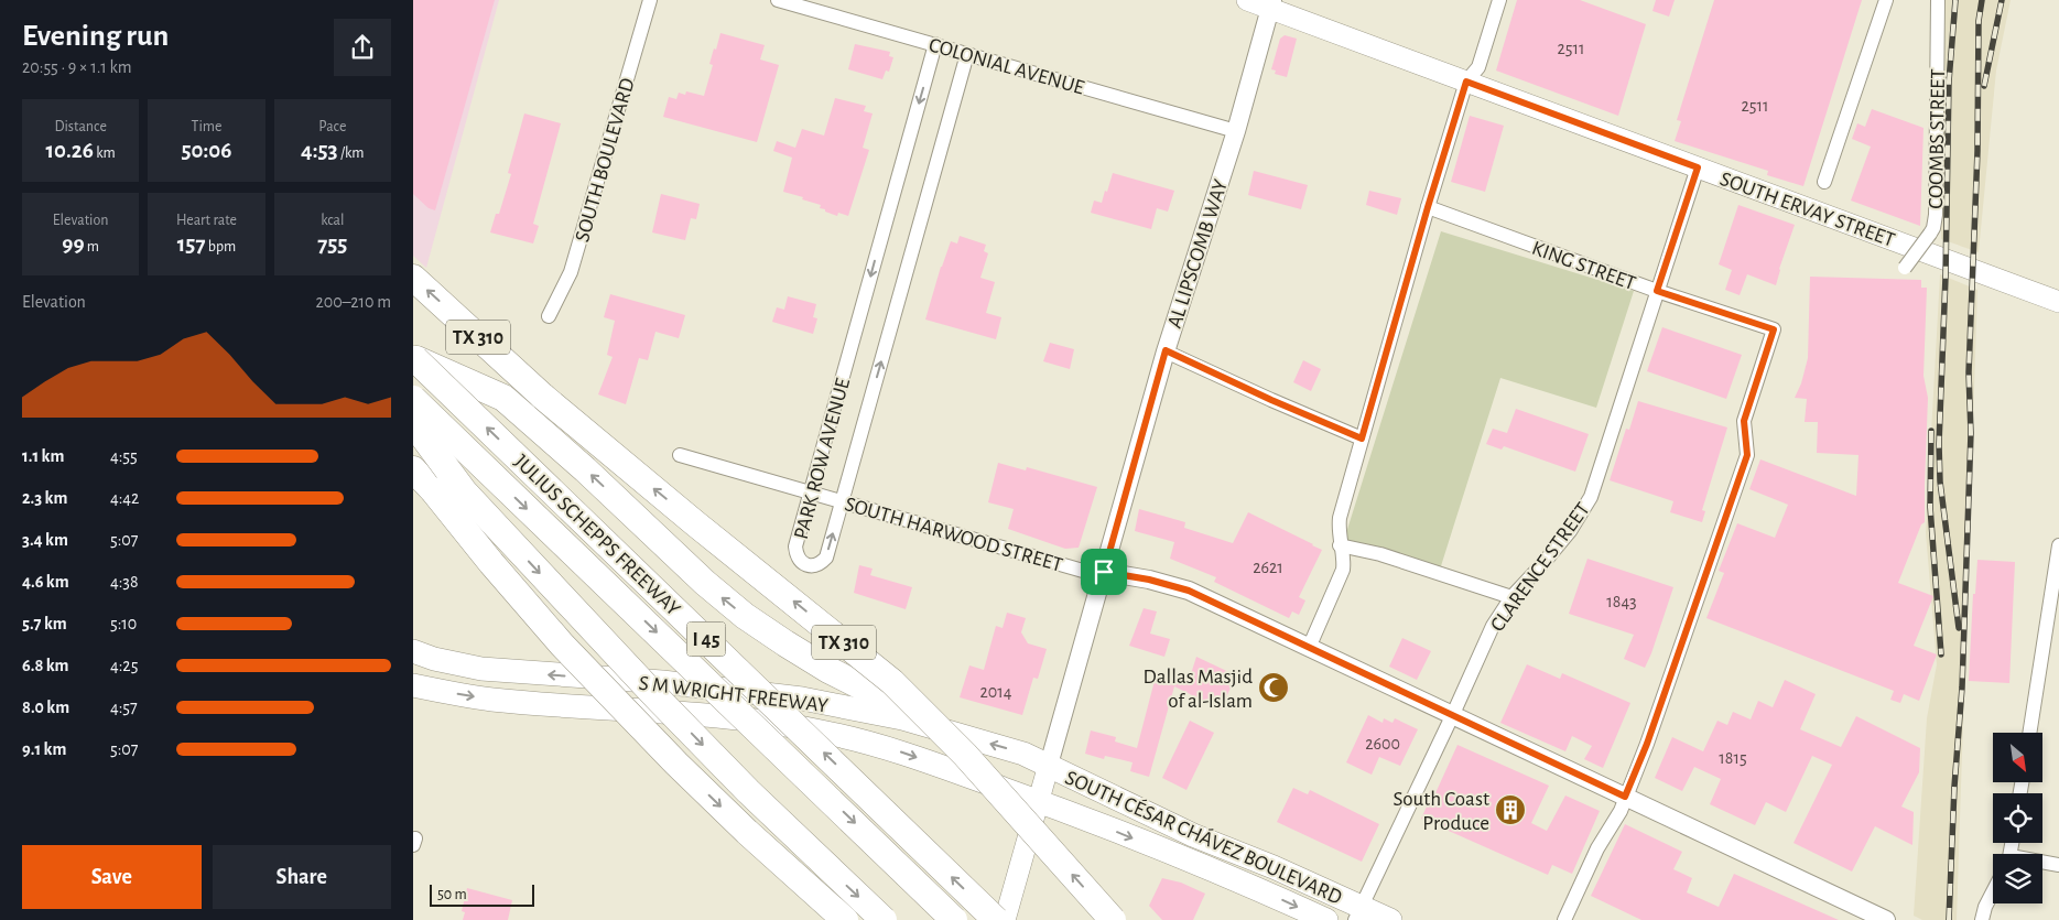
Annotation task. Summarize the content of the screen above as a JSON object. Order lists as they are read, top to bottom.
{
  "streets": {
    "highway": ["TX 310", "JULIUS SCHEPPS FREEWAY", "I 45"],
    "main road": [
      "SOUTH ERVAY STREET",
      "AL LIPSCOMB WAY",
      "S M WRIGHT FREEWAY",
      "SOUTH CÉSAR CHÁVEZ BOULEVARD"
    ],
    "street": [
      "COLONIAL AVENUE",
      "COOMBS STREET",
      "SOUTH BOULEVARD",
      "KING STREET",
      "PARK ROW AVENUE",
      "SOUTH HARWOOD STREET",
      "CLARENCE STREET"
    ]
  },
  "crossings": [
    ["COLONIAL AVENUE", "AL LIPSCOMB WAY"],
    ["COLONIAL AVENUE", "PARK ROW AVENUE"],
    ["SOUTH ERVAY STREET", "AL LIPSCOMB WAY"],
    ["SOUTH ERVAY STREET", "CLARENCE STREET"],
    ["AL LIPSCOMB WAY", "SOUTH HARWOOD STREET"],
    ["AL LIPSCOMB WAY", "S M WRIGHT FREEWAY"],
    ["AL LIPSCOMB WAY", "SOUTH CÉSAR CHÁVEZ BOULEVARD"],
    ["KING STREET", "SOUTH HARWOOD STREET"],
    ["KING STREET", "CLARENCE STREET"],
    ["PARK ROW AVENUE", "SOUTH HARWOOD STREET"],
    ["SOUTH HARWOOD STREET", "CLARENCE STREET"],
    ["CLARENCE STREET", "SOUTH CÉSAR CHÁVEZ BOULEVARD"],
    ["S M WRIGHT FREEWAY", "SOUTH CÉSAR CHÁVEZ BOULEVARD"]
  ],
  "places": {
    "mosque": ["Dallas Masjid of al-Islam"],
    "building": ["South Coast Produce"]
  },
  "house_numbers": [
    "2511",
    "2511",
    "2621",
    "1843",
    "2014",
    "2600",
    "1815"
  ],
  "scale_bar": "50 m",
  "north": "bottom right",
  "page": {
    "heading": ["Evening run", "20:55 · 9 × 1.1 km"],
    "stats": [
      ["Distance", "10.26 km"],
      ["Time", "50:06"],
      ["Pace", "4:53 /km"],
      ["Elevation", "99 m"],
      ["Heart rate", "157 bpm"],
      ["kcal", "755"]
    ],
    "chart": ["Elevation", "200–210 m"],
    "list": [
      {
        "name": "1.1 km",
        "note": "4:55"
      },
      {
        "name": "2.3 km",
        "note": "4:42"
      },
      {
        "name": "3.4 km",
        "note": "5:07"
      },
      {
        "name": "4.6 km",
        "note": "4:38"
      },
      {
        "name": "5.7 km",
        "note": "5:10"
      },
      {
        "name": "6.8 km",
        "note": "4:25"
      },
      {
        "name": "8.0 km",
        "note": "4:57"
      },
      {
        "name": "9.1 km",
        "note": "5:07"
      }
    ],
    "buttons": ["Save", "Share"],
    "scale": "50 m"
  }
}
